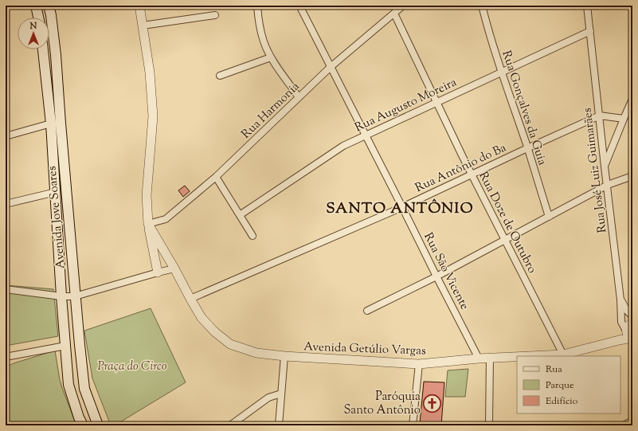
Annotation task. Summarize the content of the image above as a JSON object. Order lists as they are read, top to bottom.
{
  "streets": {
    "main road": ["Avenida Jove Soares"],
    "street": [
      "Rua Augusto Moreira",
      "Rua Gonçalves da Guia",
      "Rua Harmonia",
      "Rua Antônio do Ba",
      "Rua José Luiz Guimarães",
      "Rua Doze de Outubro",
      "Rua São Vicente",
      "Avenida Getúlio Vargas"
    ]
  },
  "crossings": [
    ["Rua Augusto Moreira", "Rua Gonçalves da Guia"],
    ["Rua Augusto Moreira", "Rua José Luiz Guimarães"],
    ["Rua Augusto Moreira", "Rua Doze de Outubro"],
    ["Rua Augusto Moreira", "Rua São Vicente"],
    ["Rua Gonçalves da Guia", "Rua Antônio do Ba"],
    ["Rua Harmonia", "Rua Doze de Outubro"],
    ["Rua Harmonia", "Rua São Vicente"],
    ["Rua Harmonia", "Avenida Getúlio Vargas"],
    ["Rua Antônio do Ba", "Rua José Luiz Guimarães"],
    ["Rua Antônio do Ba", "Rua Doze de Outubro"],
    ["Rua Antônio do Ba", "Rua São Vicente"],
    ["Rua Antônio do Ba", "Avenida Getúlio Vargas"],
    ["Rua José Luiz Guimarães", "Avenida Getúlio Vargas"],
    ["Rua Doze de Outubro", "Avenida Getúlio Vargas"],
    ["Rua São Vicente", "Avenida Getúlio Vargas"]
  ],
  "districts": ["SANTO ANTÔNIO"],
  "parks": ["Praça do Circo"],
  "places": {
    "church": ["Paróquia Santo Antônio"]
  },
  "legend": ["Rua", "Parque", "Edifício"],
  "north": "top"
}
